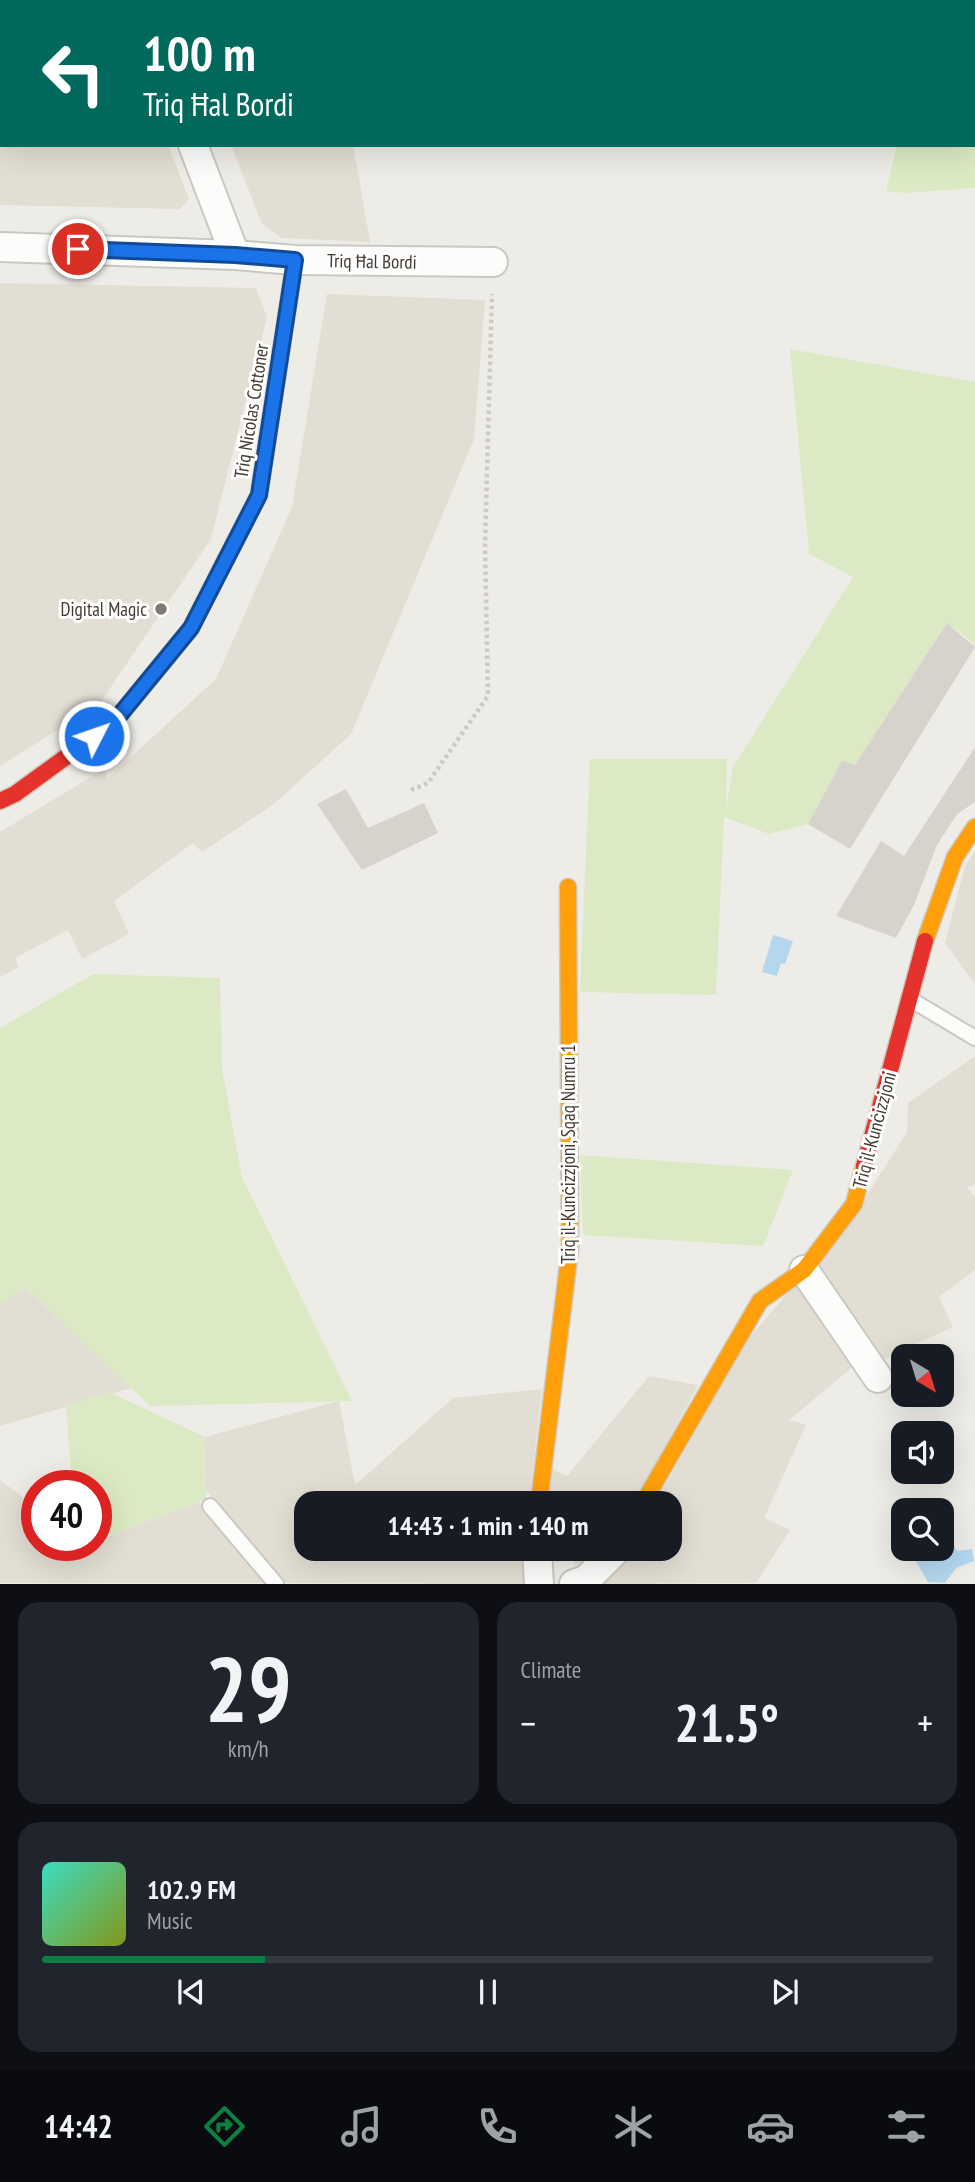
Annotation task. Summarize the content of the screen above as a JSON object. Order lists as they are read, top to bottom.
{
  "streets": {
    "street": [
      "Triq Ħal Bordi",
      "Triq Nicolas Cottoner",
      "Triq il-Kunċizzjoni",
      "Triq il-Kunċizzjoni, Sqaq Numru 1"
    ]
  },
  "crossings": [
    ["Triq Ħal Bordi", "Triq Nicolas Cottoner"]
  ],
  "places": ["Digital Magic"],
  "north": "bottom right",
  "page": {
    "turn": ["100 m", "Triq Ħal Bordi"],
    "limit": "40",
    "trip": "14:43 · 1 min · 140 m",
    "tile": [
      ["29", "km/h"],
      "Climate"
    ],
    "heat": ["−", "21.5°", "+"],
    "song": ["102.9 FM", "Music"],
    "tabs": "14:42"
  }
}
